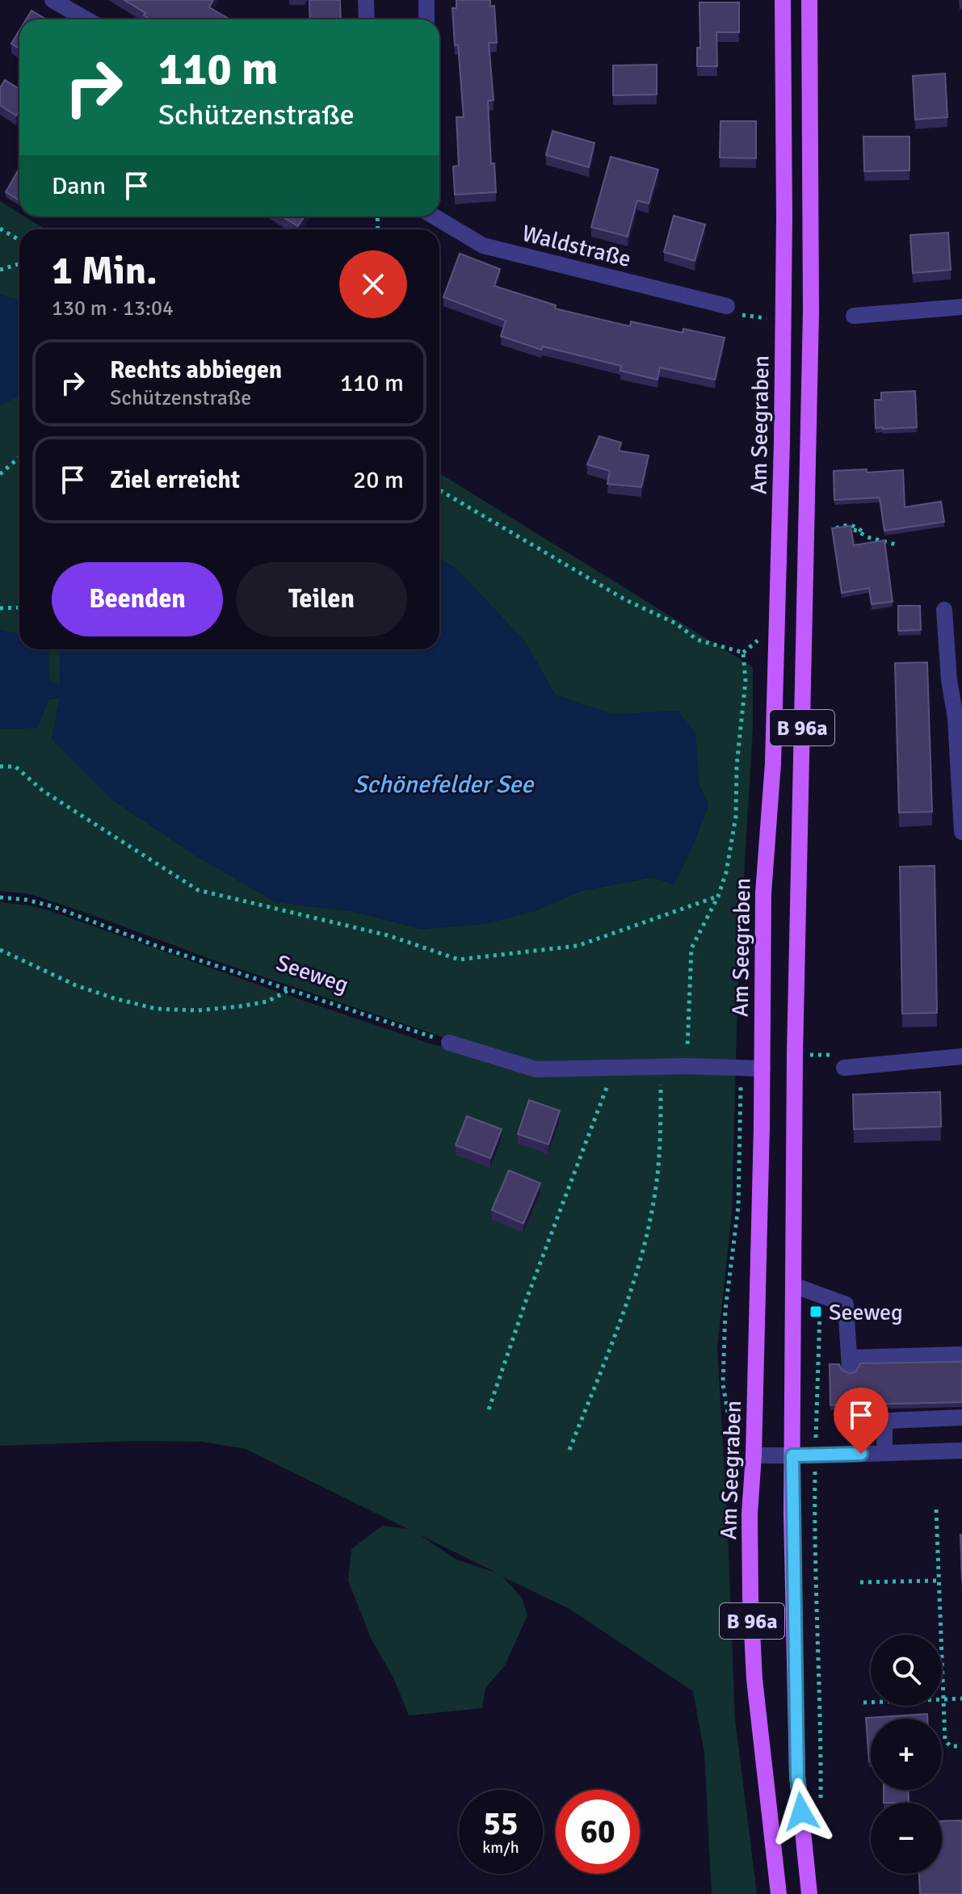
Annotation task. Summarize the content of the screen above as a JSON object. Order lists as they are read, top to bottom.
{
  "streets": {
    "main road": ["Am Seegraben", "B 96a"],
    "street": ["Waldstraße"],
    "path": ["Seeweg"]
  },
  "water": ["Schönefelder See"],
  "places": {
    "transit": ["Seeweg"]
  },
  "page": {
    "turn": ["110 m", "Schützenstraße"],
    "then": "Dann",
    "heading": ["1 Min.", "130 m · 13:04"],
    "list": [
      {
        "name": "Rechts abbiegen",
        "note": "Schützenstraße",
        "value": "110 m"
      },
      {
        "name": "Ziel erreicht",
        "value": "20 m"
      }
    ],
    "buttons": ["Beenden", "Teilen"],
    "map_buttons": ["+", "−"],
    "speed": "55 km/h",
    "limit": "60"
  }
}
